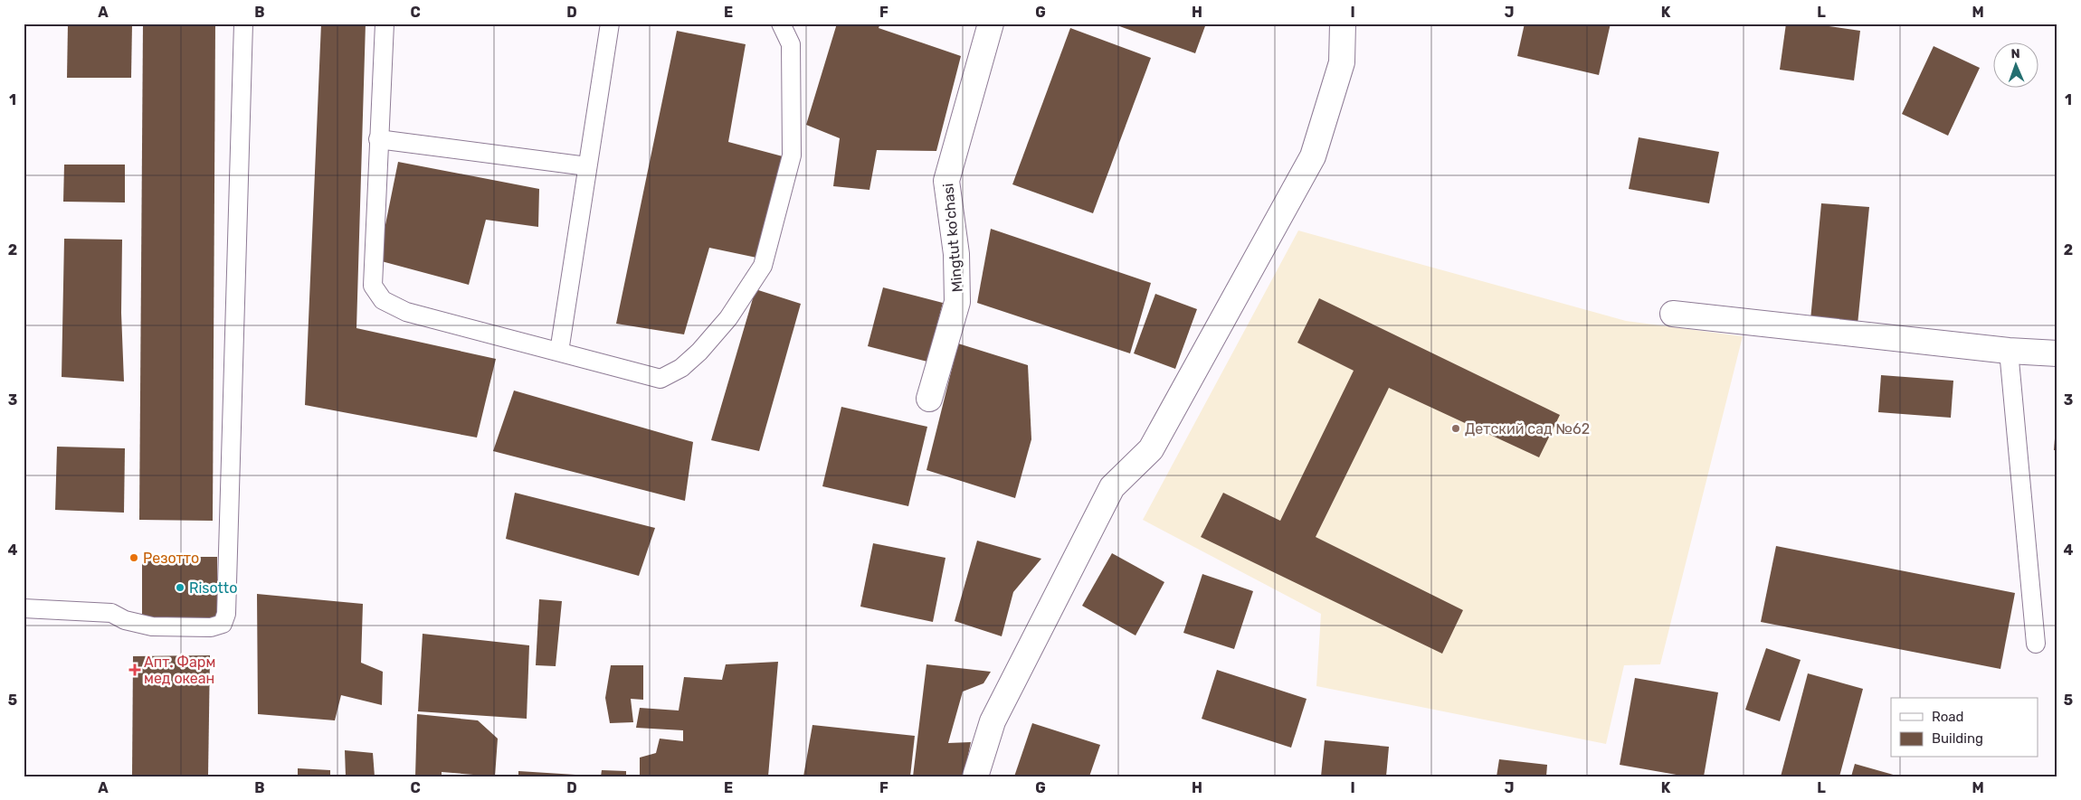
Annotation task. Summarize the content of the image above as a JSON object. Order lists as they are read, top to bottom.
{
  "streets": {
    "street": ["Mingtut ko'chasi"]
  },
  "places": {
    "other": ["Детский сад №62", "Резотто", "Risotto"],
    "health": ["Апт. Фарм мед океан"]
  },
  "legend": ["Road", "Building"],
  "north": "top",
  "grid": {
    "columns": [
      "A",
      "B",
      "C",
      "D",
      "E",
      "F",
      "G",
      "H",
      "I",
      "J",
      "K",
      "L",
      "M"
    ],
    "rows": [
      "1",
      "2",
      "3",
      "4",
      "5"
    ]
  }
}
